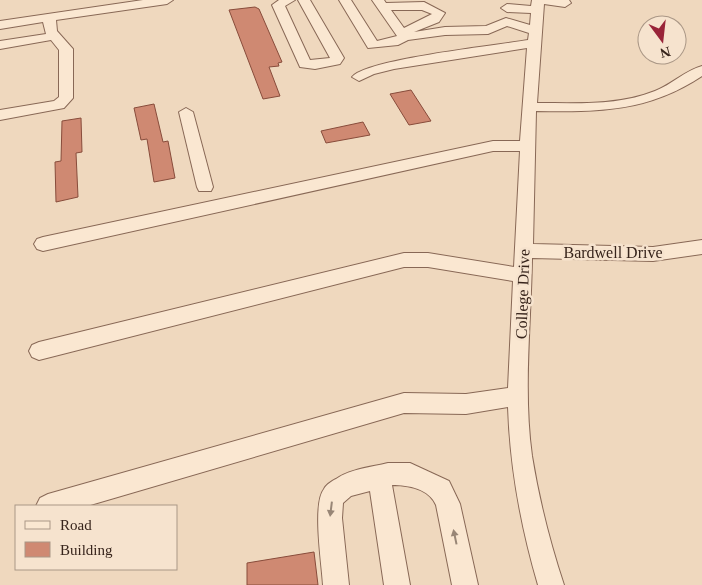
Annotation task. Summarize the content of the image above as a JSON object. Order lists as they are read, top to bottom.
{
  "streets": {
    "street": ["Bardwell Drive", "College Drive"]
  },
  "crossings": [
    ["Bardwell Drive", "College Drive"]
  ],
  "legend": ["Road", "Building"],
  "north": "bottom"
}
